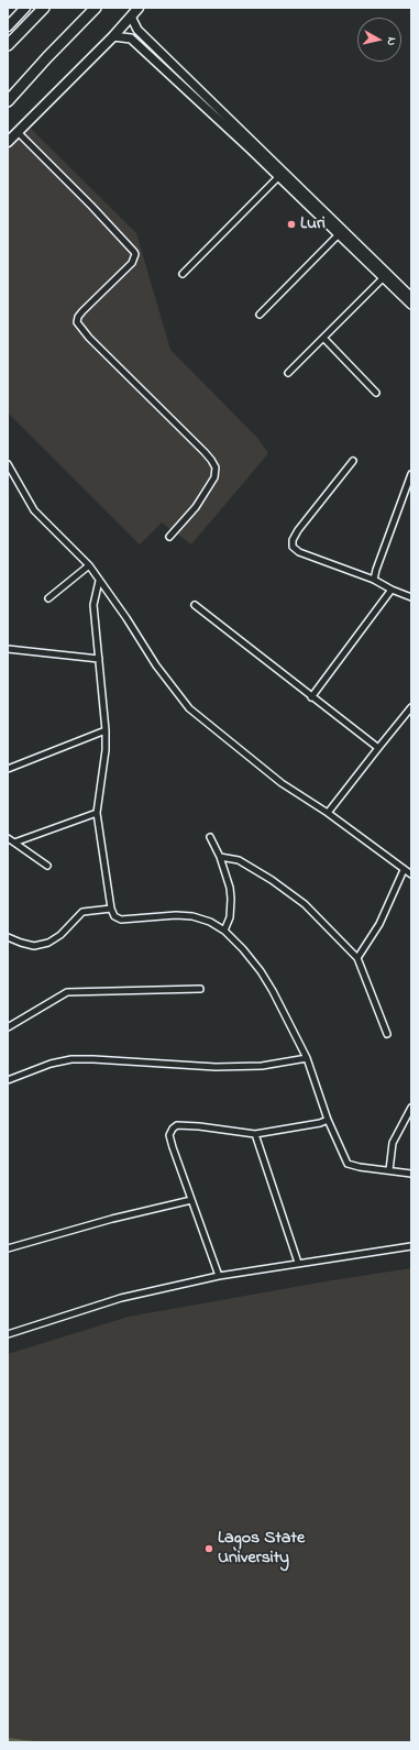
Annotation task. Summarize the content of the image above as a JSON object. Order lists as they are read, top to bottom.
{
  "places": ["Luri", "Lagos State University"],
  "north": "right"
}
